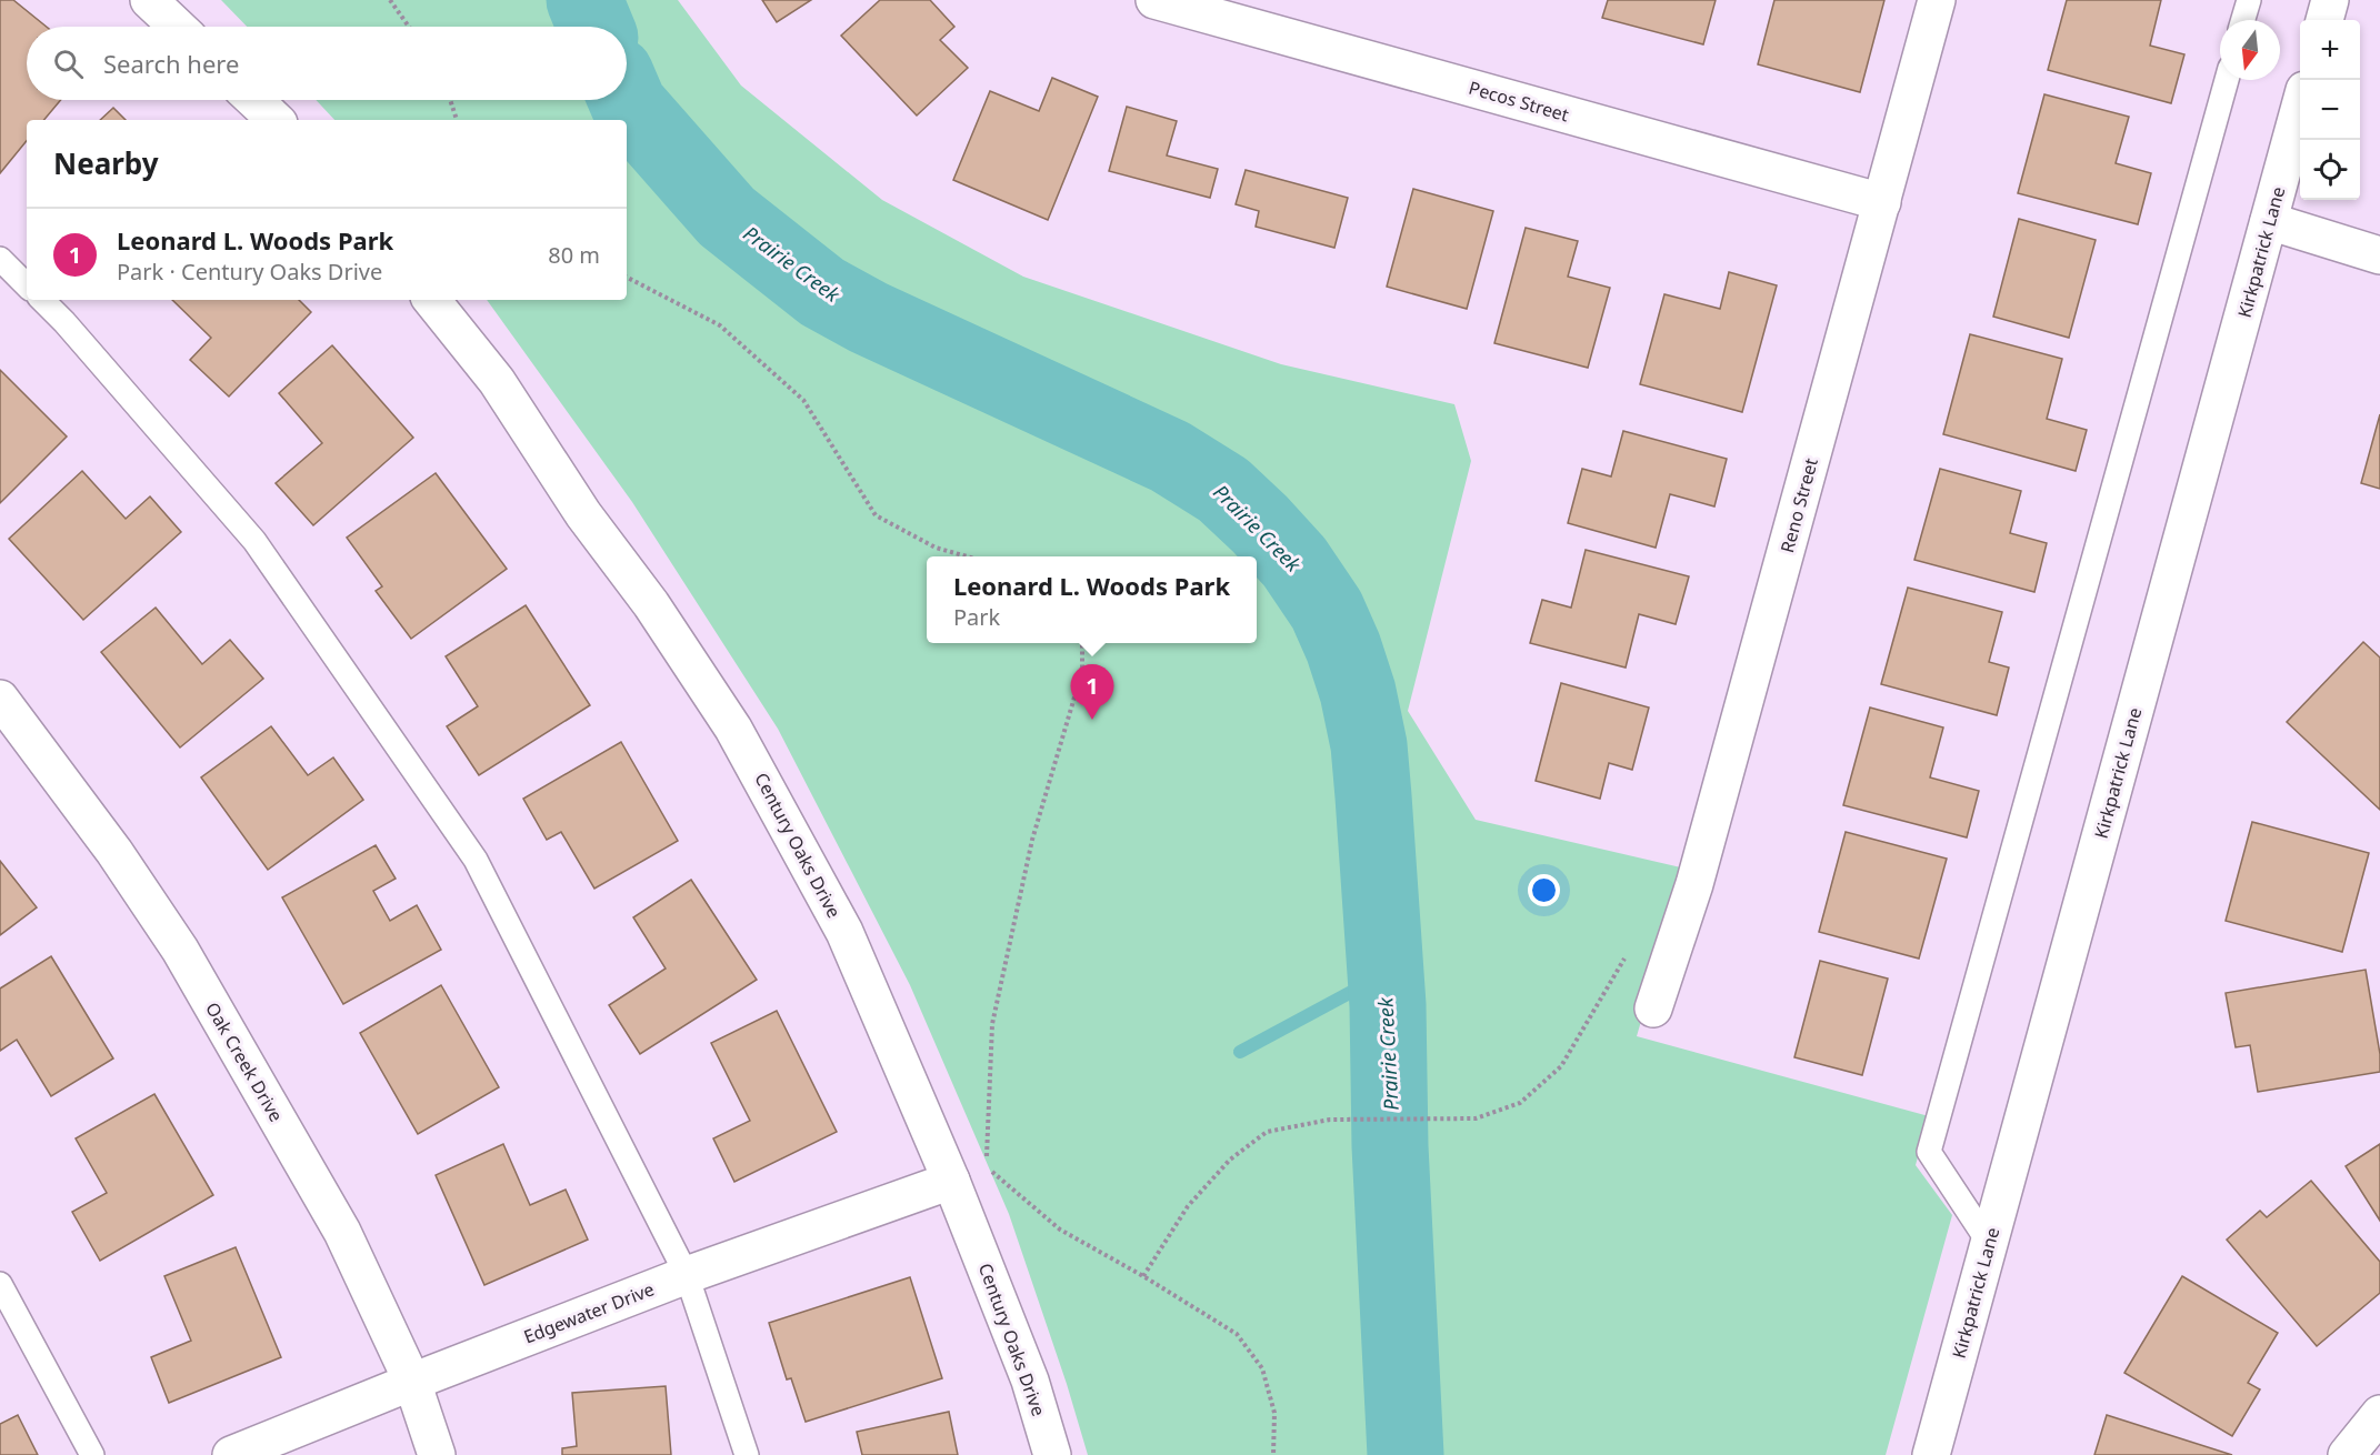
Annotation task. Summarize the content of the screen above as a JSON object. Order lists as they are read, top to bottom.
{
  "streets": {
    "street": [
      "Pecos Street",
      "Kirkpatrick Lane",
      "Reno Street",
      "Century Oaks Drive",
      "Oak Creek Drive",
      "Edgewater Drive"
    ]
  },
  "crossings": [
    ["Pecos Street", "Reno Street"],
    ["Century Oaks Drive", "Edgewater Drive"],
    ["Oak Creek Drive", "Edgewater Drive"]
  ],
  "water": ["Prairie Creek"],
  "north": "bottom",
  "page": {
    "map_buttons": ["+", "−"],
    "search": "Search here",
    "heading": "Nearby",
    "list": [
      {
        "mark": "1",
        "name": "Leonard L. Woods Park",
        "note": "Park · Century Oaks Drive",
        "value": "80 m"
      }
    ],
    "popup": ["Leonard L. Woods Park", "Park"],
    "pins": "1"
  }
}
